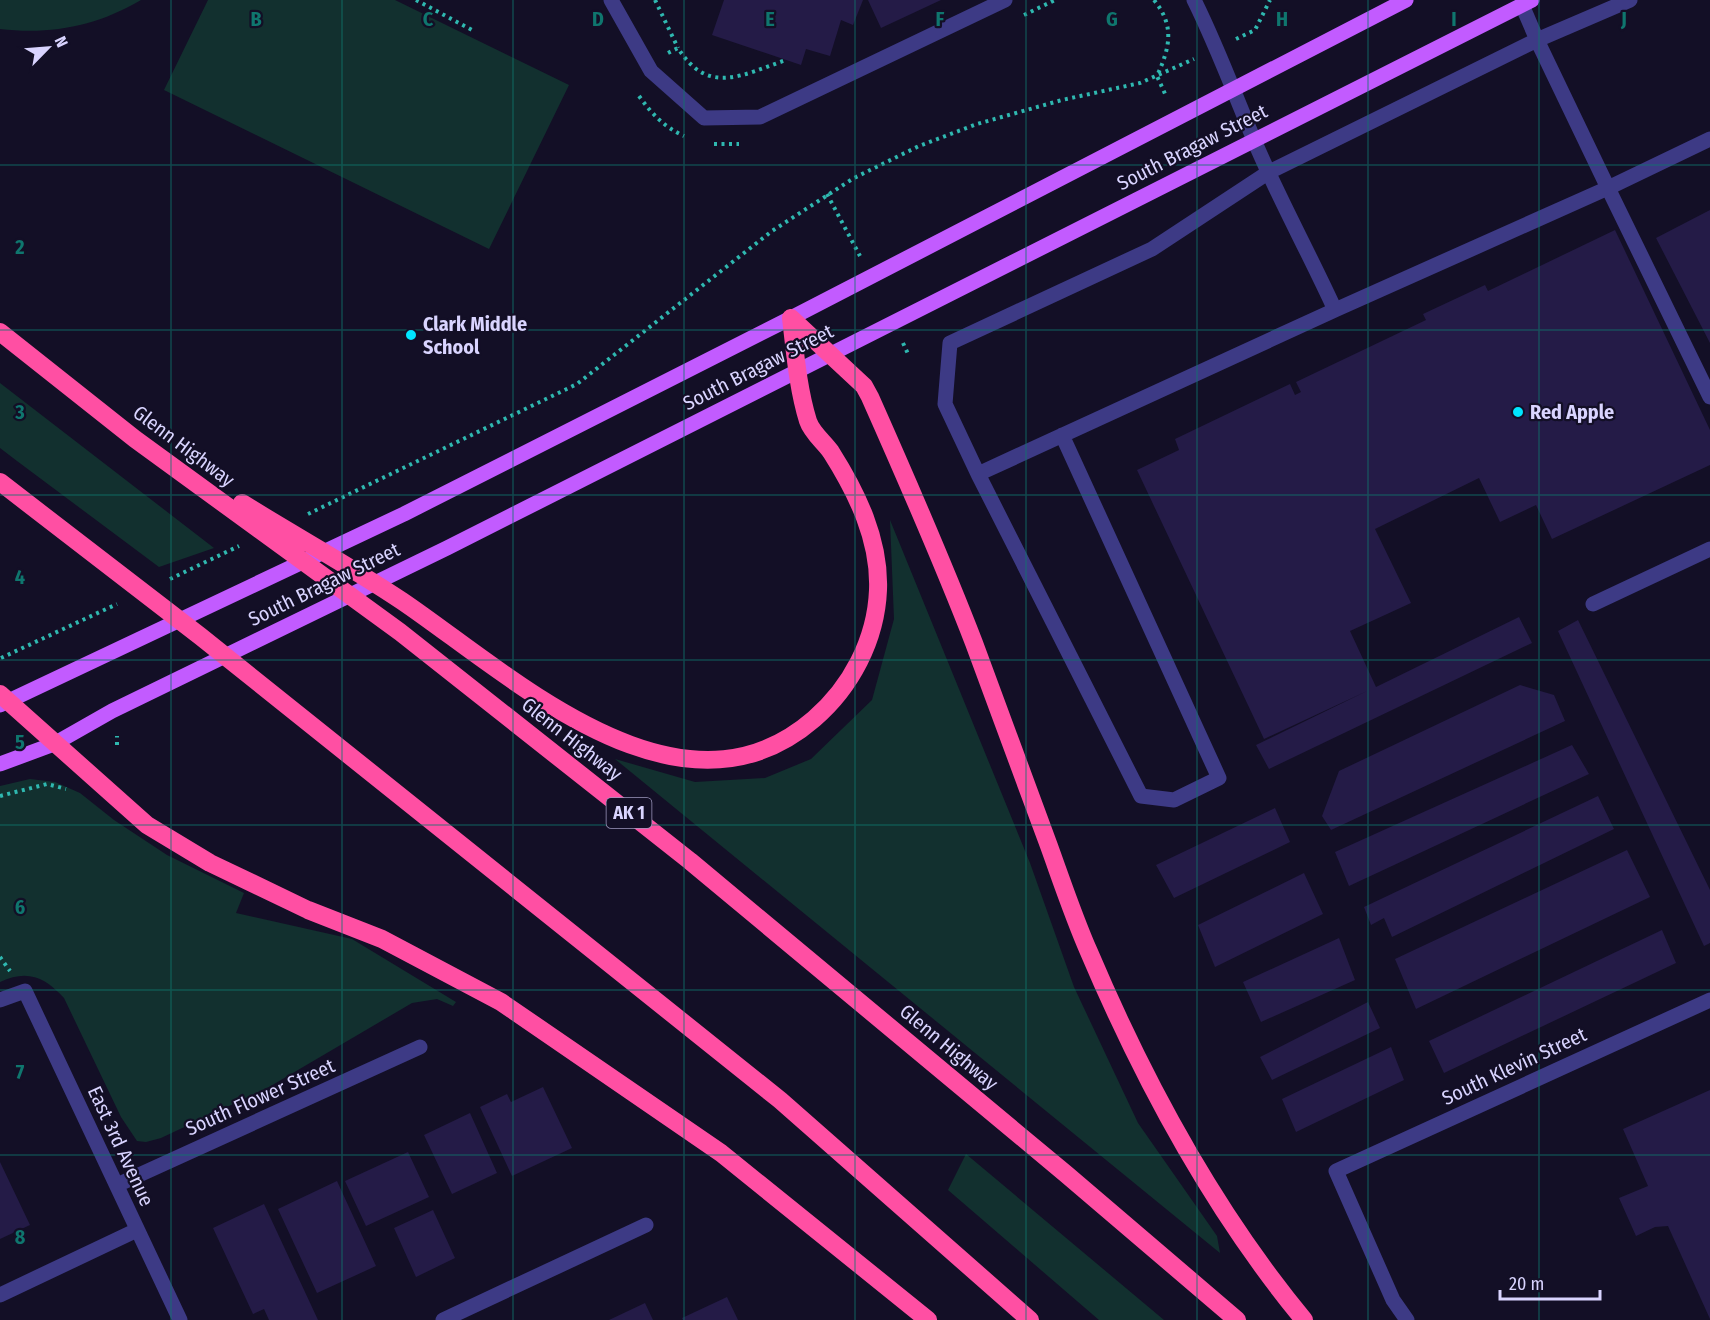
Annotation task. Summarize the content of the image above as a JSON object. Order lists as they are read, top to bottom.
{
  "streets": {
    "highway": ["Glenn Highway", "AK 1"],
    "main road": ["South Bragaw Street"],
    "street": ["South Klevin Street", "South Flower Street", "East 3rd Avenue"]
  },
  "crossings": [
    ["South Flower Street", "East 3rd Avenue"]
  ],
  "places": ["Clark Middle School", "Red Apple"],
  "scale_bar": "20 m",
  "north": "top right",
  "grid": {
    "columns": [
      "B",
      "C",
      "D",
      "E",
      "F",
      "G",
      "H",
      "I",
      "J"
    ],
    "rows": [
      "2",
      "3",
      "4",
      "5",
      "6",
      "7",
      "8"
    ]
  }
}
